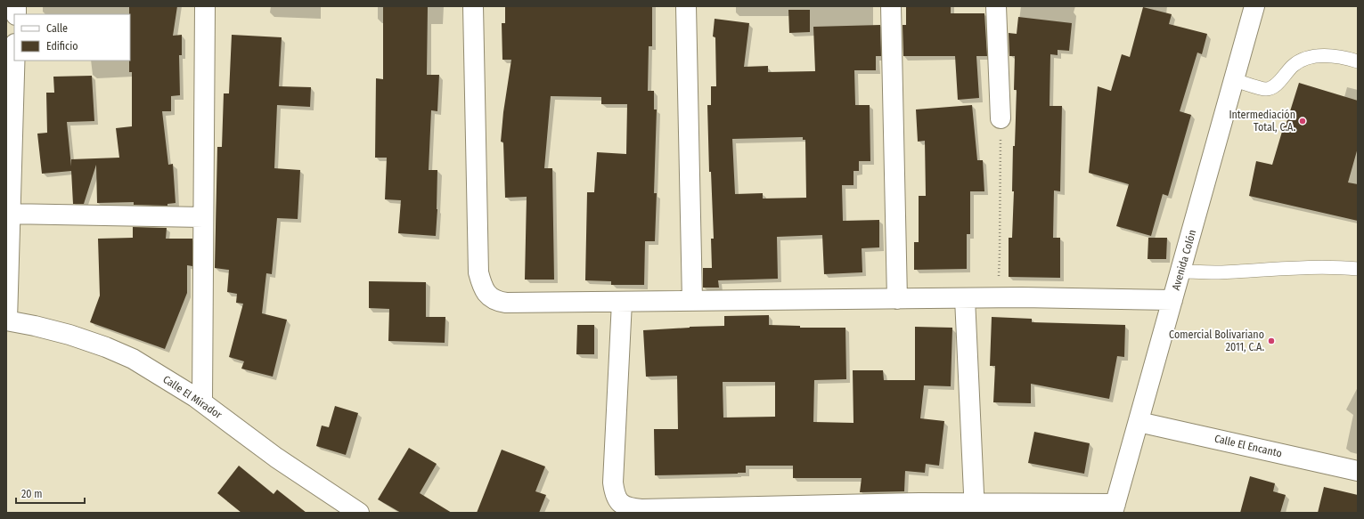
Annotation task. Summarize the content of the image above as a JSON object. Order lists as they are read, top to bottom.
{
  "streets": {
    "street": ["Avenida Colón", "Calle El Mirador", "Calle El Encanto"]
  },
  "crossings": [
    ["Avenida Colón", "Calle El Encanto"]
  ],
  "places": ["Intermediación Total, C.A.", "Comercial Bolivariano 2011, C.A."],
  "legend": ["Calle", "Edificio"],
  "scale_bar": "20 m"
}
